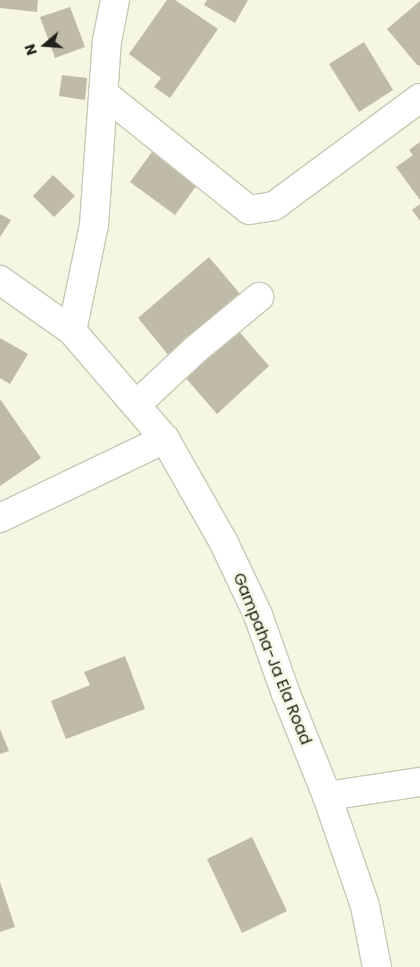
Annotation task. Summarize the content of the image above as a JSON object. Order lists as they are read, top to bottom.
{
  "streets": {
    "main road": ["Gampaha-Ja Ela Road"]
  },
  "north": "left"
}
